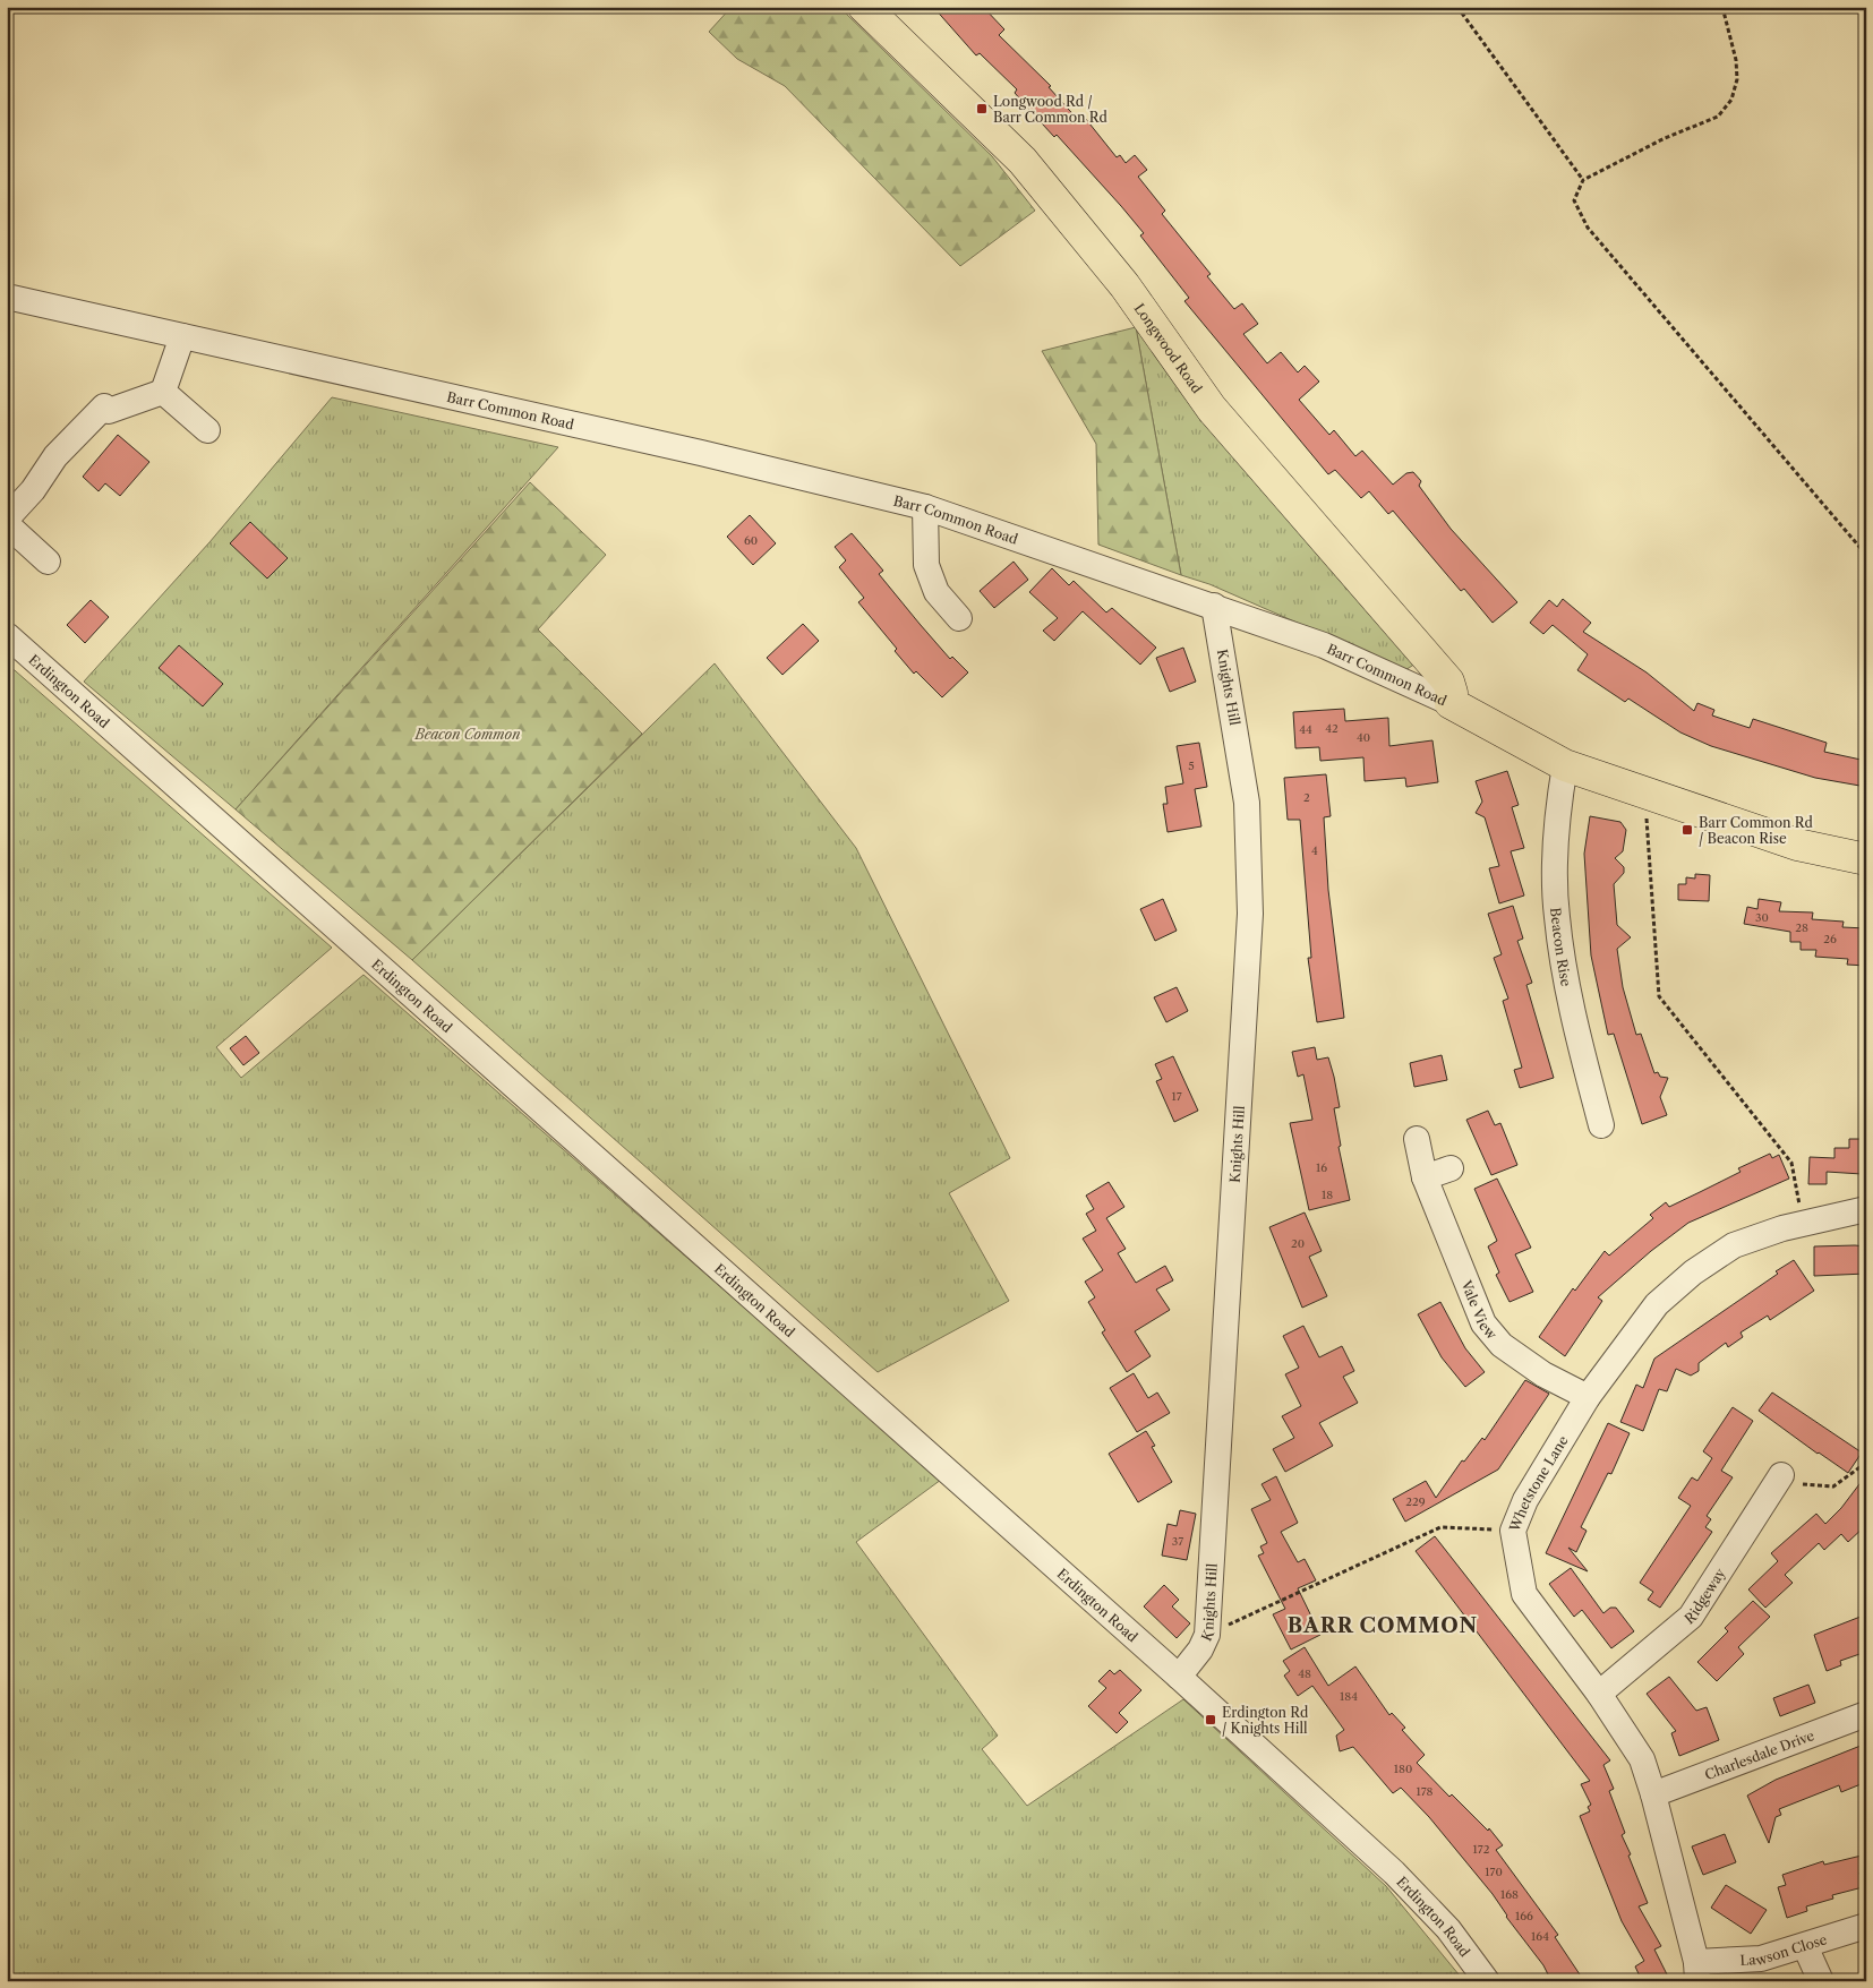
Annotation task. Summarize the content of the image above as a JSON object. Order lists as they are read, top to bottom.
{
  "streets": {
    "main road": ["Longwood Road", "Barr Common Road"],
    "street": [
      "Knights Hill",
      "Erdington Road",
      "Beacon Rise",
      "Vale View",
      "Whetstone Lane",
      "Ridgeway",
      "Charlesdale Drive",
      "Lawson Close"
    ]
  },
  "crossings": [
    ["Longwood Road", "Barr Common Road"],
    ["Barr Common Road", "Knights Hill"],
    ["Barr Common Road", "Beacon Rise"],
    ["Knights Hill", "Erdington Road"],
    ["Vale View", "Whetstone Lane"],
    ["Whetstone Lane", "Ridgeway"],
    ["Whetstone Lane", "Charlesdale Drive"],
    ["Whetstone Lane", "Lawson Close"]
  ],
  "districts": ["BARR COMMON"],
  "parks": ["Beacon Common"],
  "places": {
    "transit": ["Longwood Rd / Barr Common Rd", "Barr Common Rd / Beacon Rise", "Erdington Rd / Knights Hill"]
  },
  "house_numbers": [
    "60",
    "42",
    "44",
    "40",
    "5",
    "2",
    "4",
    "30",
    "28",
    "26",
    "17",
    "16",
    "18",
    "20",
    "229",
    "37",
    "48",
    "184",
    "180",
    "178",
    "172",
    "170",
    "168",
    "166",
    "164"
  ]
}
